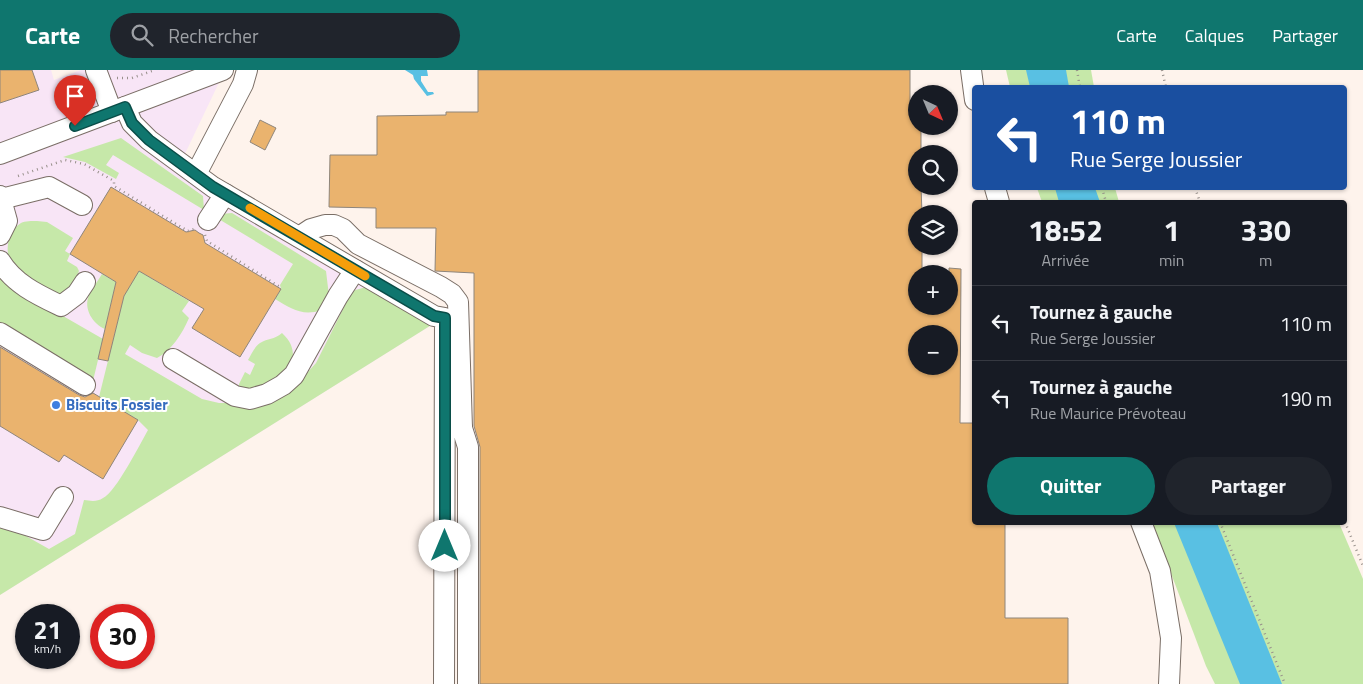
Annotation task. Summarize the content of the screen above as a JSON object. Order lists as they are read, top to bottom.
{
  "places": ["Biscuits Fossier"],
  "north": "bottom right",
  "page": {
    "header": "Carte",
    "search": "Rechercher",
    "nav": ["Carte", "Calques", "Partager"],
    "map_buttons": ["+", "−"],
    "turn": ["110 m", "Rue Serge Joussier"],
    "eta": [
      "18:52",
      "Arrivée",
      "1",
      "min",
      "330",
      "m"
    ],
    "list": [
      {
        "name": "Tournez à gauche",
        "note": "Rue Serge Joussier",
        "value": "110 m"
      },
      {
        "name": "Tournez à gauche",
        "note": "Rue Maurice Prévoteau",
        "value": "190 m"
      }
    ],
    "buttons": ["Quitter", "Partager"],
    "speed": "21 km/h",
    "limit": "30"
  }
}
